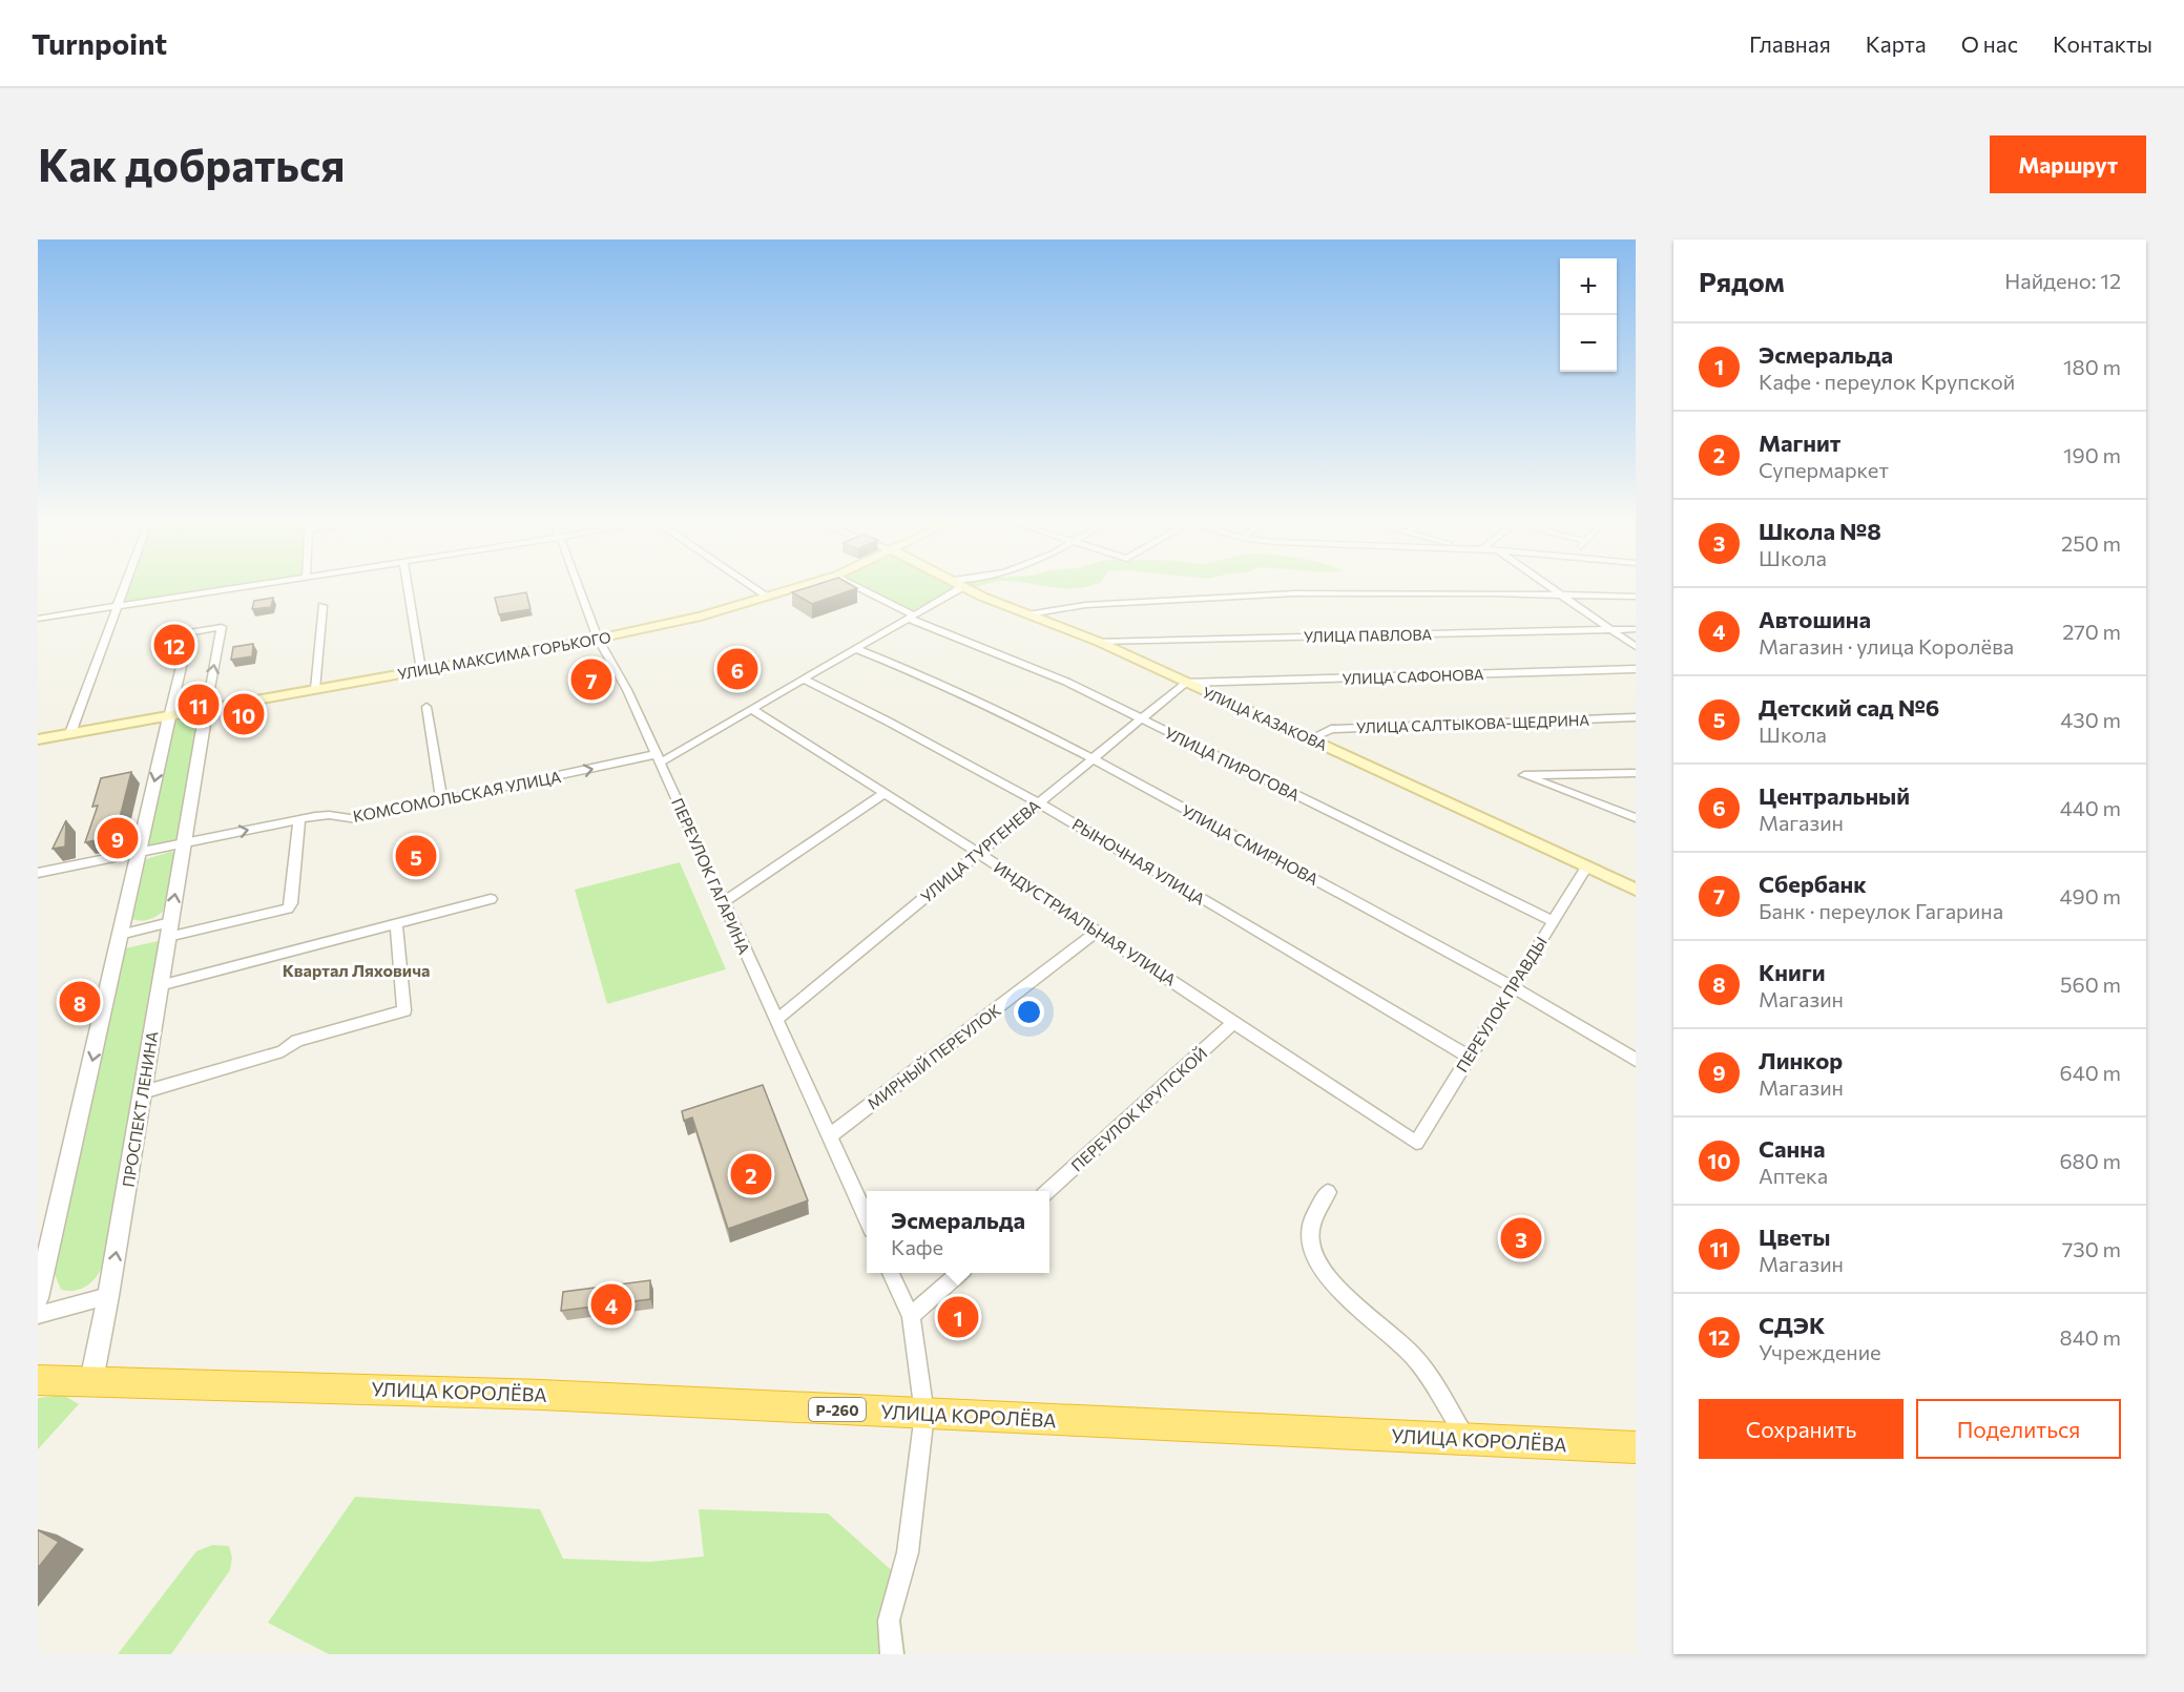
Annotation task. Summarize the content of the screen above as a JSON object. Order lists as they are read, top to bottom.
{
  "streets": {
    "highway": ["УЛИЦА КОРОЛЁВА", "Р-260"],
    "main road": ["УЛИЦА МАКСИМА ГОРЬКОГО", "УЛИЦА КАЗАКОВА"],
    "street": [
      "УЛИЦА ПАВЛОВА",
      "УЛИЦА САФОНОВА",
      "УЛИЦА САЛТЫКОВА-ЩЕДРИНА",
      "УЛИЦА ПИРОГОВА",
      "КОМСОМОЛЬСКАЯ УЛИЦА",
      "УЛИЦА СМИРНОВА",
      "УЛИЦА ТУРГЕНЕВА",
      "РЫНОЧНАЯ УЛИЦА",
      "ПЕРЕУЛОК ГАГАРИНА",
      "ИНДУСТРИАЛЬНАЯ УЛИЦА",
      "ПЕРЕУЛОК ПРАВДЫ",
      "МИРНЫЙ ПЕРЕУЛОК",
      "ПРОСПЕКТ ЛЕНИНА",
      "ПЕРЕУЛОК КРУПСКОЙ"
    ]
  },
  "crossings": [
    ["УЛИЦА ПАВЛОВА", "УЛИЦА КАЗАКОВА"],
    ["УЛИЦА МАКСИМА ГОРЬКОГО", "ПЕРЕУЛОК ГАГАРИНА"],
    ["УЛИЦА МАКСИМА ГОРЬКОГО", "ПРОСПЕКТ ЛЕНИНА"],
    ["УЛИЦА САФОНОВА", "УЛИЦА КАЗАКОВА"],
    ["УЛИЦА САФОНОВА", "УЛИЦА ТУРГЕНЕВА"],
    ["УЛИЦА КАЗАКОВА", "УЛИЦА САЛТЫКОВА-ЩЕДРИНА"],
    ["УЛИЦА КАЗАКОВА", "УЛИЦА ТУРГЕНЕВА"],
    ["УЛИЦА КАЗАКОВА", "ПЕРЕУЛОК ПРАВДЫ"],
    ["УЛИЦА ПИРОГОВА", "КОМСОМОЛЬСКАЯ УЛИЦА"],
    ["УЛИЦА ПИРОГОВА", "УЛИЦА ТУРГЕНЕВА"],
    ["УЛИЦА ПИРОГОВА", "ПЕРЕУЛОК ПРАВДЫ"],
    ["КОМСОМОЛЬСКАЯ УЛИЦА", "УЛИЦА СМИРНОВА"],
    ["КОМСОМОЛЬСКАЯ УЛИЦА", "РЫНОЧНАЯ УЛИЦА"],
    ["КОМСОМОЛЬСКАЯ УЛИЦА", "ПЕРЕУЛОК ГАГАРИНА"],
    ["КОМСОМОЛЬСКАЯ УЛИЦА", "ИНДУСТРИАЛЬНАЯ УЛИЦА"],
    ["КОМСОМОЛЬСКАЯ УЛИЦА", "ПРОСПЕКТ ЛЕНИНА"],
    ["УЛИЦА СМИРНОВА", "УЛИЦА ТУРГЕНЕВА"],
    ["УЛИЦА СМИРНОВА", "ПЕРЕУЛОК ПРАВДЫ"],
    ["УЛИЦА ТУРГЕНЕВА", "РЫНОЧНАЯ УЛИЦА"],
    ["УЛИЦА ТУРГЕНЕВА", "ПЕРЕУЛОК ГАГАРИНА"],
    ["УЛИЦА ТУРГЕНЕВА", "ИНДУСТРИАЛЬНАЯ УЛИЦА"],
    ["РЫНОЧНАЯ УЛИЦА", "ПЕРЕУЛОК ПРАВДЫ"],
    ["ПЕРЕУЛОК ГАГАРИНА", "МИРНЫЙ ПЕРЕУЛОК"],
    ["ИНДУСТРИАЛЬНАЯ УЛИЦА", "ПЕРЕУЛОК ПРАВДЫ"],
    ["ИНДУСТРИАЛЬНАЯ УЛИЦА", "МИРНЫЙ ПЕРЕУЛОК"],
    ["ИНДУСТРИАЛЬНАЯ УЛИЦА", "ПЕРЕУЛОК КРУПСКОЙ"],
    ["ПРОСПЕКТ ЛЕНИНА", "УЛИЦА КОРОЛЁВА"]
  ],
  "one_way": ["КОМСОМОЛЬСКАЯ УЛИЦА"],
  "districts": ["Квартал Ляховича"],
  "page": {
    "header": "Turnpoint",
    "nav": [
      "Главная",
      "Карта",
      "О нас",
      "Контакты"
    ],
    "buttons": [
      "Маршрут",
      ["Сохранить", "Поделиться"]
    ],
    "title": "Как добраться",
    "heading": ["Рядом", "Найдено: 12"],
    "map_buttons": ["+", "−"],
    "list": [
      {
        "mark": "1",
        "name": "Эсмеральда",
        "note": "Кафе · переулок Крупской",
        "value": "180 m"
      },
      {
        "mark": "2",
        "name": "Магнит",
        "note": "Супермаркет",
        "value": "190 m"
      },
      {
        "mark": "3",
        "name": "Школа №8",
        "note": "Школа",
        "value": "250 m"
      },
      {
        "mark": "4",
        "name": "Автошина",
        "note": "Магазин · улица Королёва",
        "value": "270 m"
      },
      {
        "mark": "5",
        "name": "Детский сад №6",
        "note": "Школа",
        "value": "430 m"
      },
      {
        "mark": "6",
        "name": "Центральный",
        "note": "Магазин",
        "value": "440 m"
      },
      {
        "mark": "7",
        "name": "Сбербанк",
        "note": "Банк · переулок Гагарина",
        "value": "490 m"
      },
      {
        "mark": "8",
        "name": "Книги",
        "note": "Магазин",
        "value": "560 m"
      },
      {
        "mark": "9",
        "name": "Линкор",
        "note": "Магазин",
        "value": "640 m"
      },
      {
        "mark": "10",
        "name": "Санна",
        "note": "Аптека",
        "value": "680 m"
      },
      {
        "mark": "11",
        "name": "Цветы",
        "note": "Магазин",
        "value": "730 m"
      },
      {
        "mark": "12",
        "name": "СДЭК",
        "note": "Учреждение",
        "value": "840 m"
      }
    ],
    "pins": [
      "12",
      "6",
      "7",
      "11",
      "10",
      "9",
      "5",
      "8",
      "2",
      "3",
      "4",
      "1"
    ],
    "popup": ["Эсмеральда", "Кафе"]
  }
}
